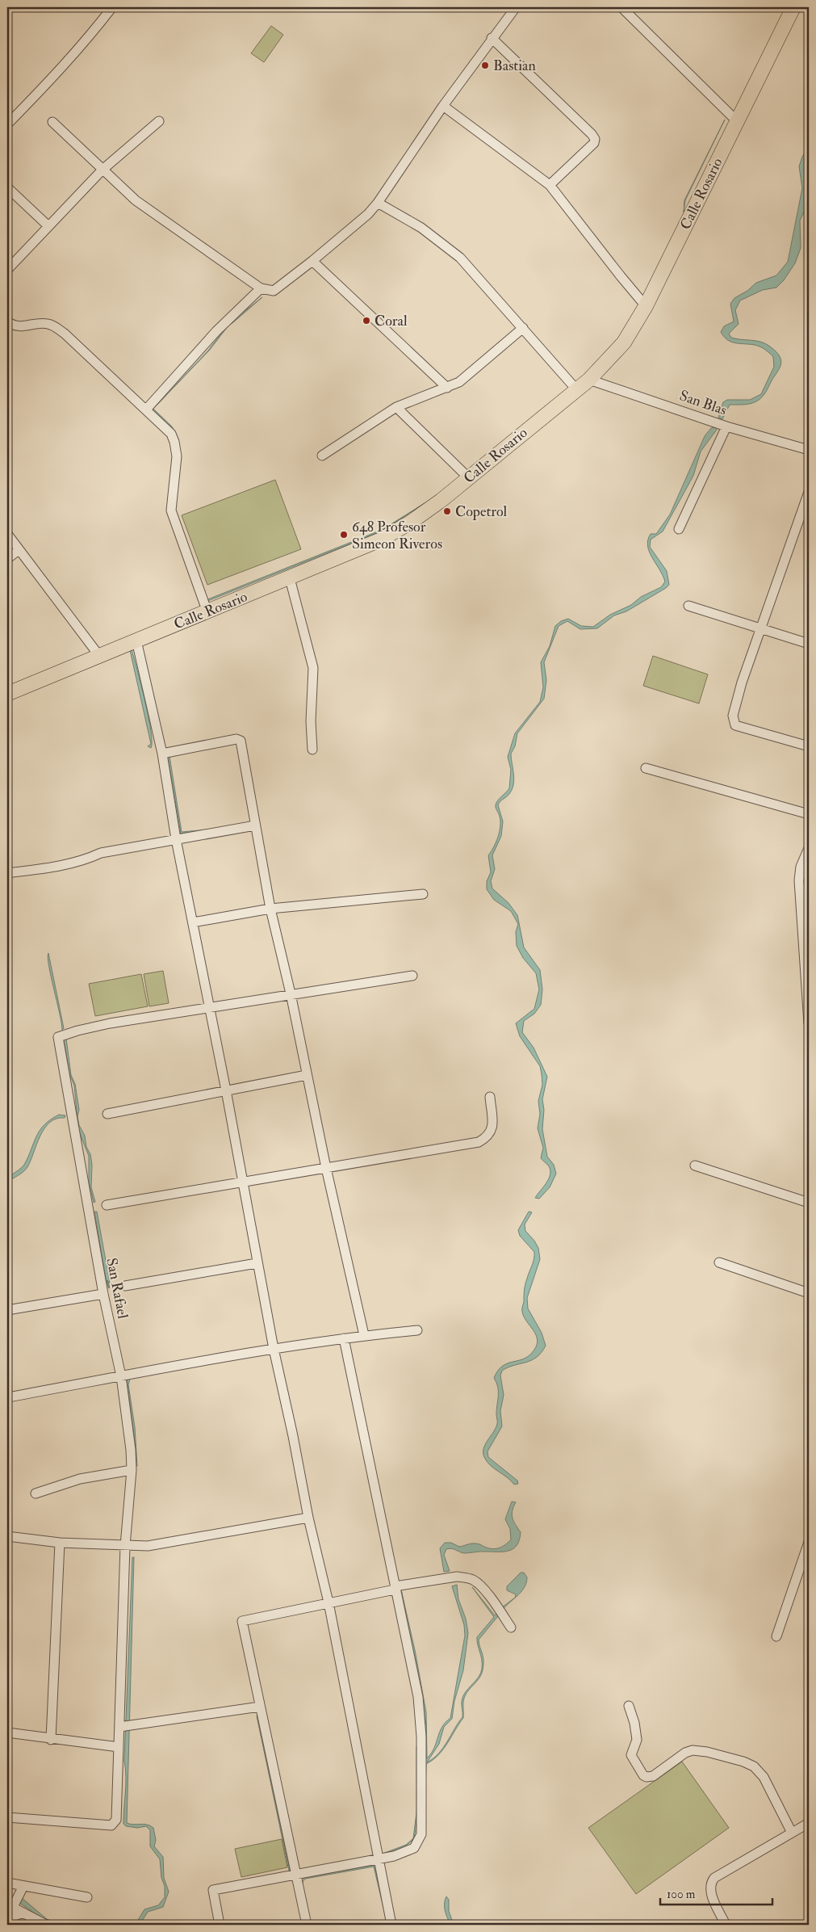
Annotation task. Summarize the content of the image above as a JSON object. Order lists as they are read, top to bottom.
{
  "streets": {
    "main road": ["Calle Rosario"],
    "street": ["San Blas", "San Rafael"]
  },
  "crossings": [
    ["Calle Rosario", "San Blas"]
  ],
  "places": [
    "Bastian",
    "Coral",
    "Copetrol",
    "648 Profesor Simeon Riveros"
  ],
  "scale_bar": "100 m"
}
